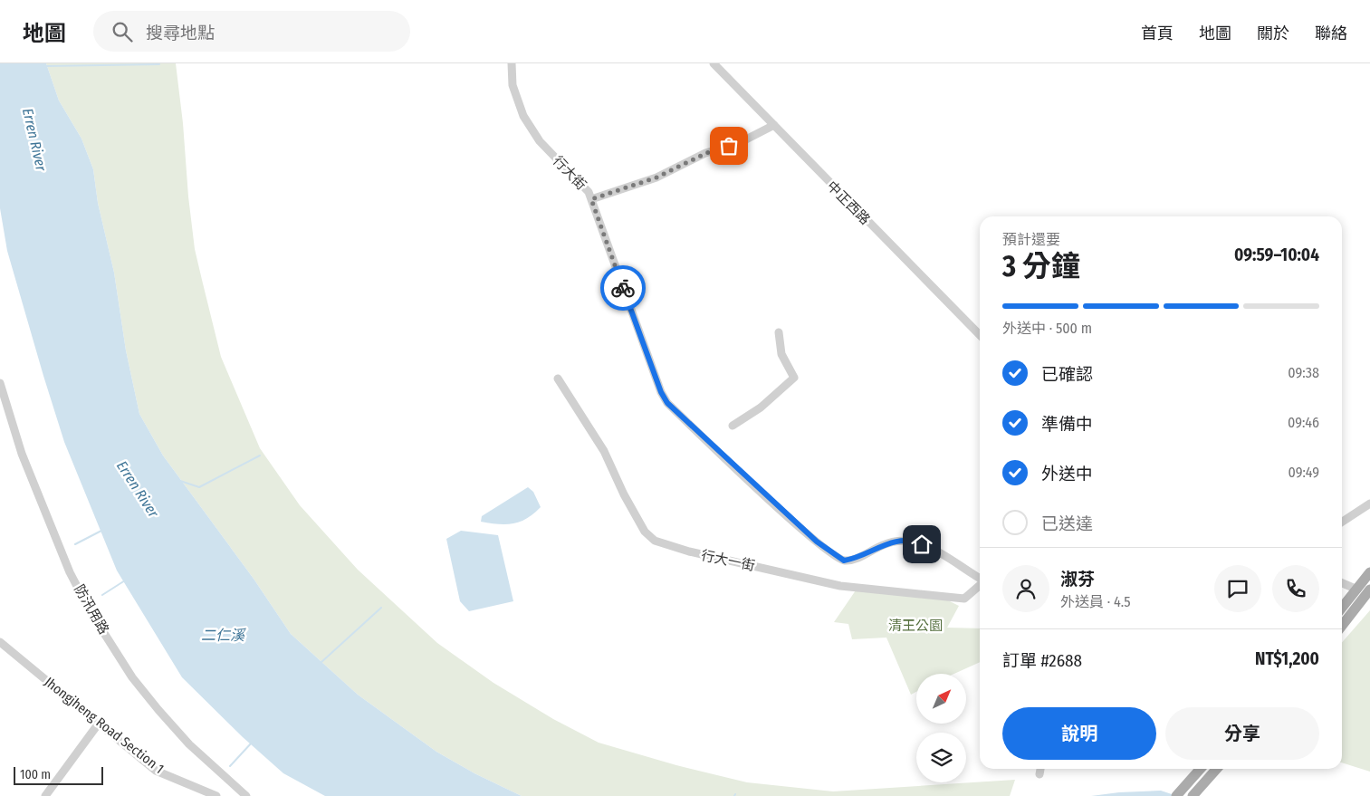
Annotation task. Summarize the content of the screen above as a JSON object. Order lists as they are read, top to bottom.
{
  "streets": {
    "street": [
      "行大街",
      "中正西路",
      "行大一街",
      "防汛用路",
      "Jhongjheng Road Section 1"
    ]
  },
  "water": ["Erren River", "二仁溪"],
  "parks": ["清王公園"],
  "scale_bar": "100 m",
  "north": "top right",
  "page": {
    "header": "地圖",
    "search": "搜尋地點",
    "nav": [
      "首頁",
      "地圖",
      "關於",
      "聯絡"
    ],
    "heading": ["3 分鐘", "預計還要", "09:59–10:04"],
    "panel": [
      "淑芬",
      "外送員 · 4.5",
      "訂單 #2688",
      "NT$1,200"
    ],
    "bar": "外送中 · 500 m",
    "list": [
      ["已確認", "09:38"],
      ["準備中", "09:46"],
      ["外送中", "09:49"],
      "已送達"
    ],
    "buttons": ["說明", "分享"],
    "scale": "100 m"
  }
}
